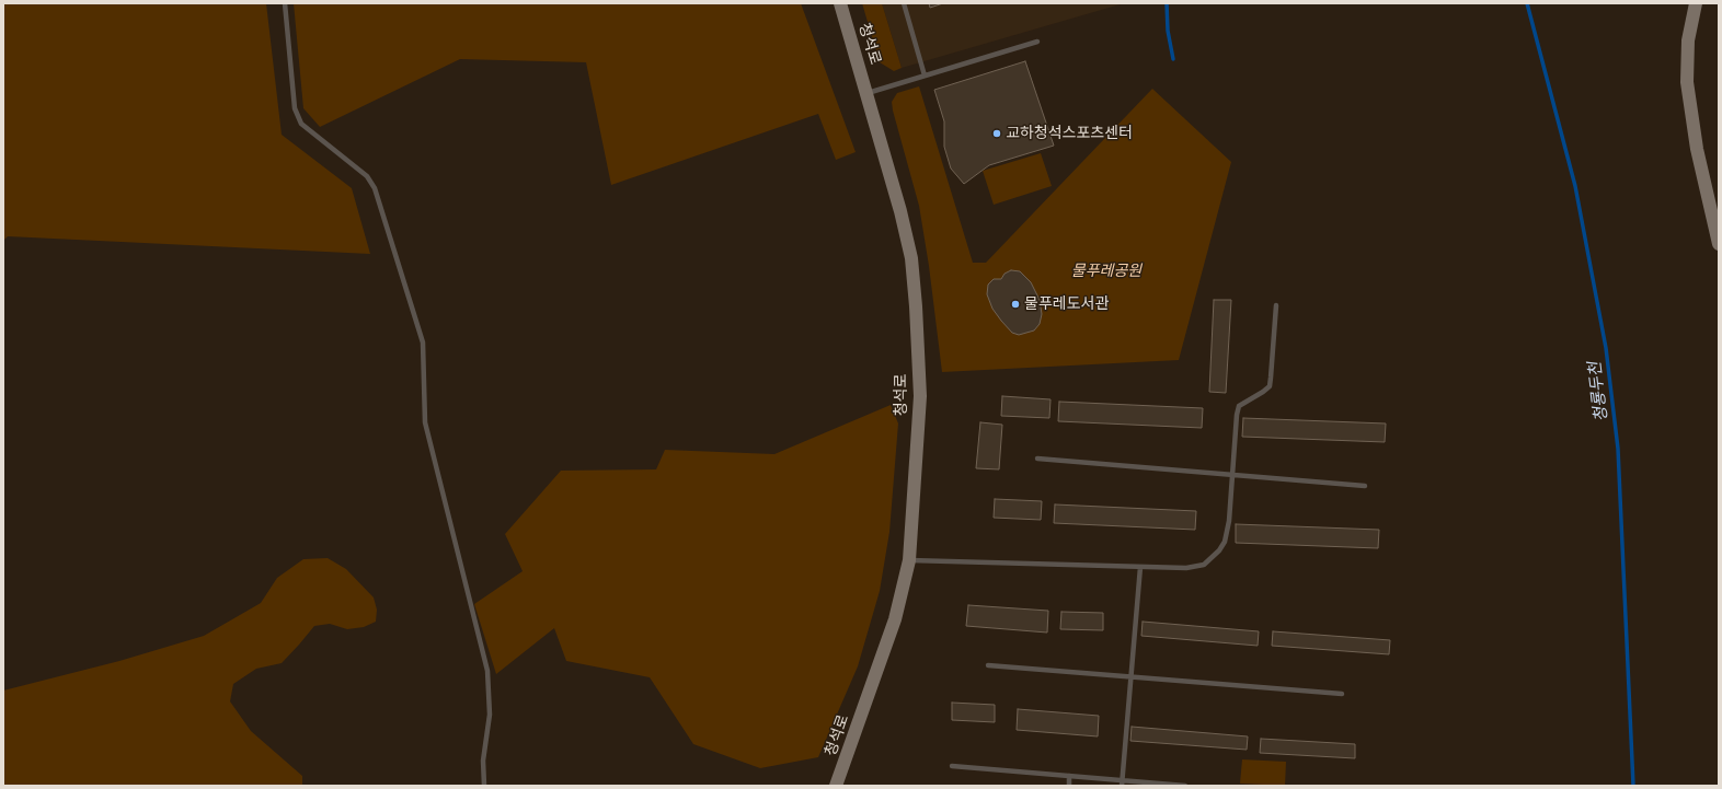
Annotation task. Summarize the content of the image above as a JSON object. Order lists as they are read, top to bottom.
{
  "streets": {
    "main road": ["청석로"]
  },
  "water": ["청룡두천"],
  "parks": ["물푸레공원"],
  "places": ["교하청석스포츠센터", "물푸레도서관"]
}
